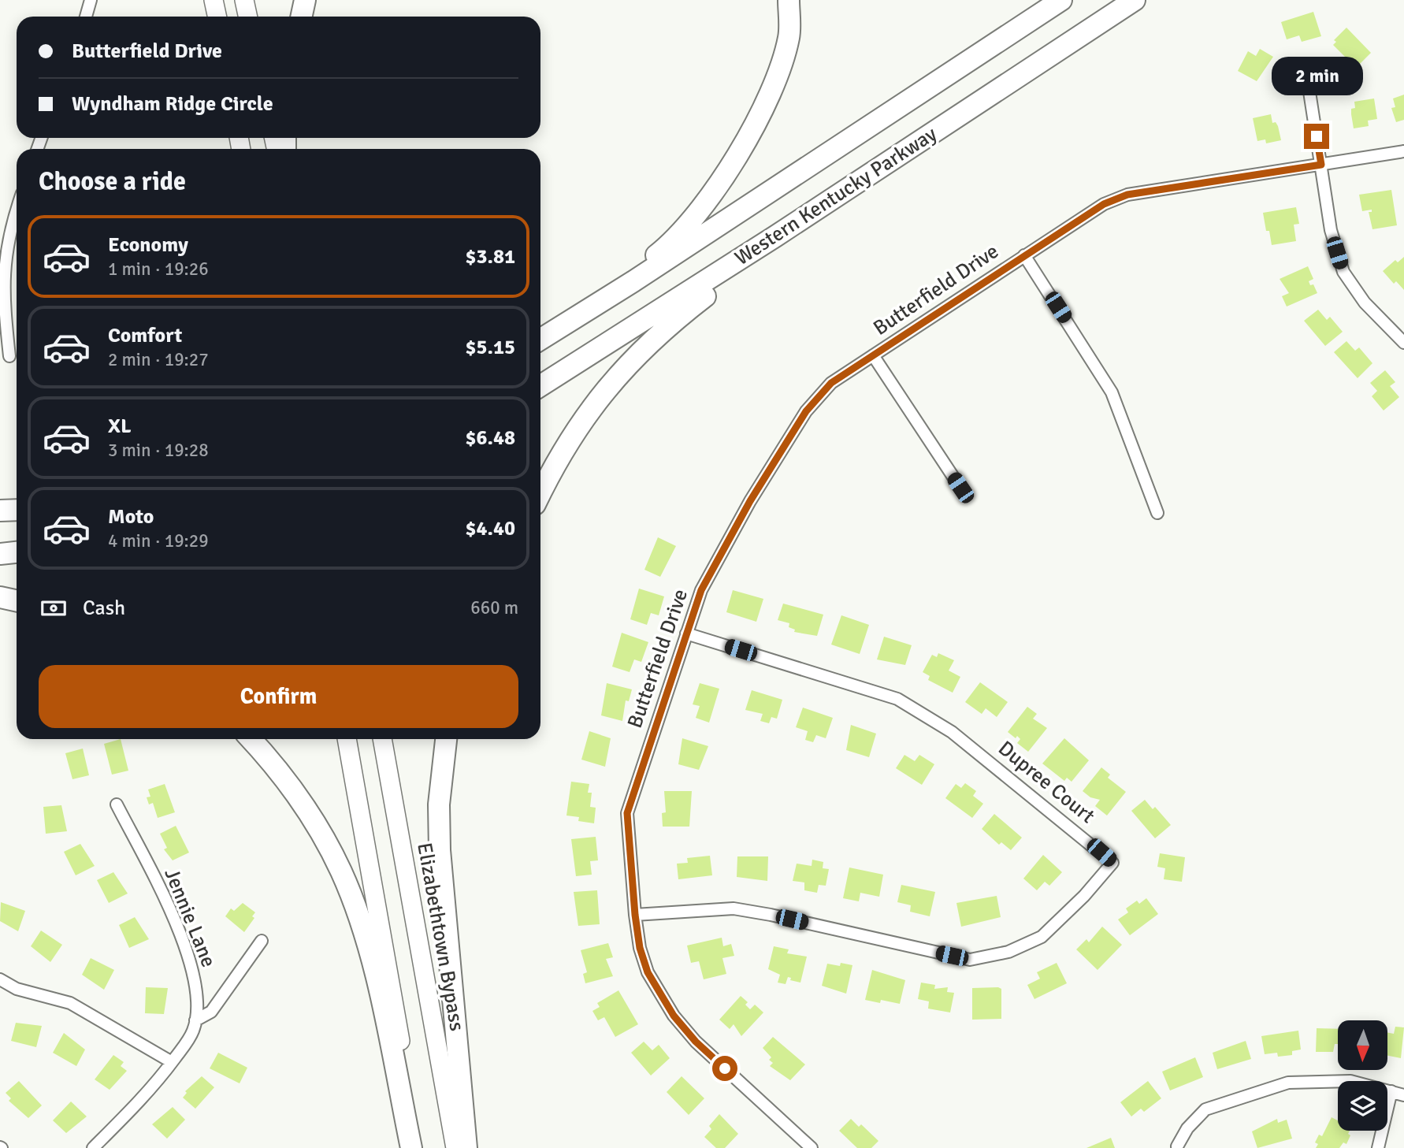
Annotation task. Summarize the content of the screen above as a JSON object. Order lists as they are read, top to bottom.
{
  "streets": {
    "highway": ["Western Kentucky Parkway", "Elizabethtown Bypass"],
    "street": ["Butterfield Drive", "Dupree Court", "Jennie Lane"]
  },
  "crossings": [
    ["Butterfield Drive", "Dupree Court"]
  ],
  "north": "bottom",
  "page": {
    "banner": ["Butterfield Drive", "Wyndham Ridge Circle"],
    "bubble": "2 min",
    "heading": "Choose a ride",
    "list": [
      {
        "name": "Economy",
        "note": "1 min · 19:26",
        "value": "$3.81"
      },
      {
        "name": "Comfort",
        "note": "2 min · 19:27",
        "value": "$5.15"
      },
      {
        "name": "XL",
        "note": "3 min · 19:28",
        "value": "$6.48"
      },
      {
        "name": "Moto",
        "note": "4 min · 19:29",
        "value": "$4.40"
      }
    ],
    "pay": ["Cash", "660 m"],
    "buttons": "Confirm"
  }
}
